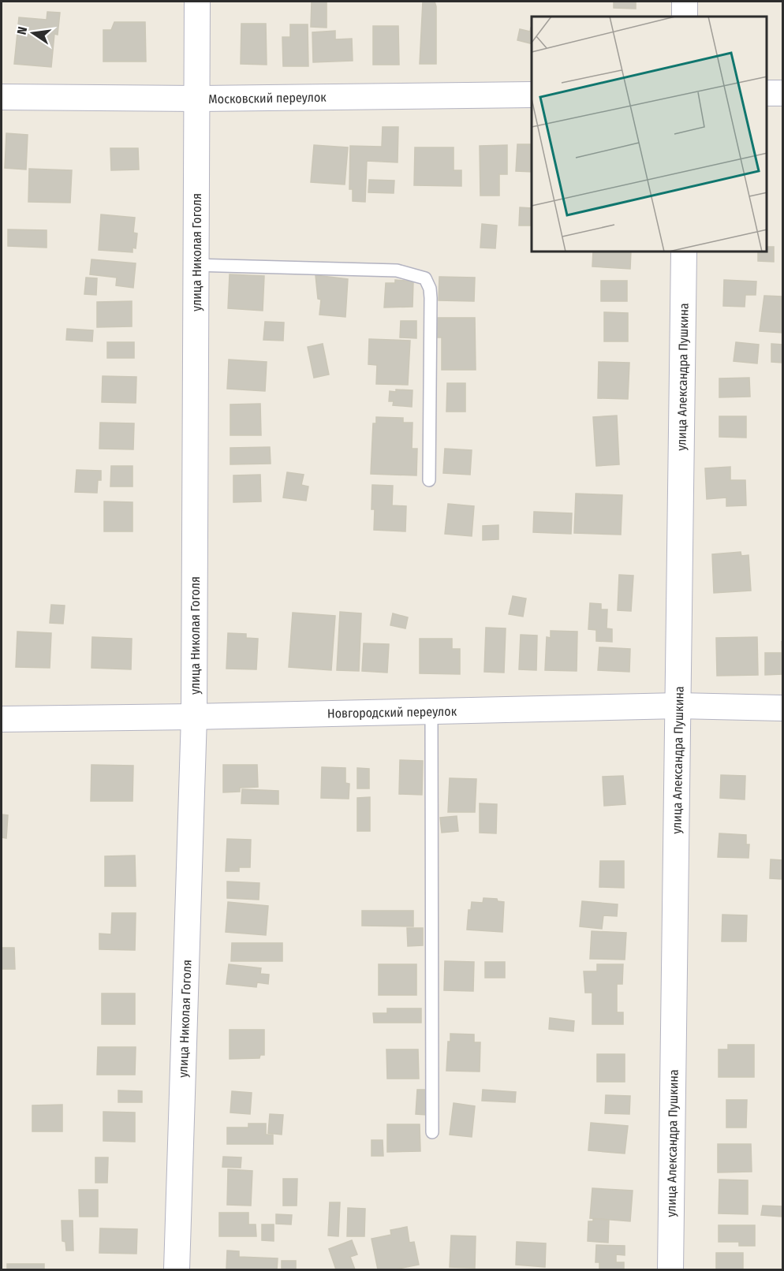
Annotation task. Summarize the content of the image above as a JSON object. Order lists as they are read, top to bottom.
{
  "streets": {
    "street": [
      "Московский переулок",
      "улица Николая Гоголя",
      "улица Александра Пушкина",
      "Новгородский переулок"
    ]
  },
  "crossings": [
    ["Московский переулок", "улица Николая Гоголя"],
    ["улица Николая Гоголя", "Новгородский переулок"],
    ["улица Александра Пушкина", "Новгородский переулок"]
  ],
  "north": "left"
}
